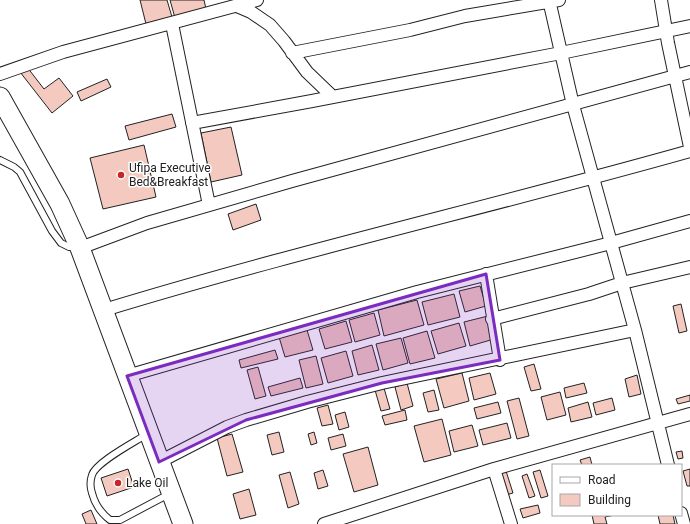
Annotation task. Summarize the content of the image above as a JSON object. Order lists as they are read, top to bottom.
{
  "places": ["Ufipa Executive Bed&Breakfast", "Lake Oil"],
  "legend": ["Road", "Building"]
}
